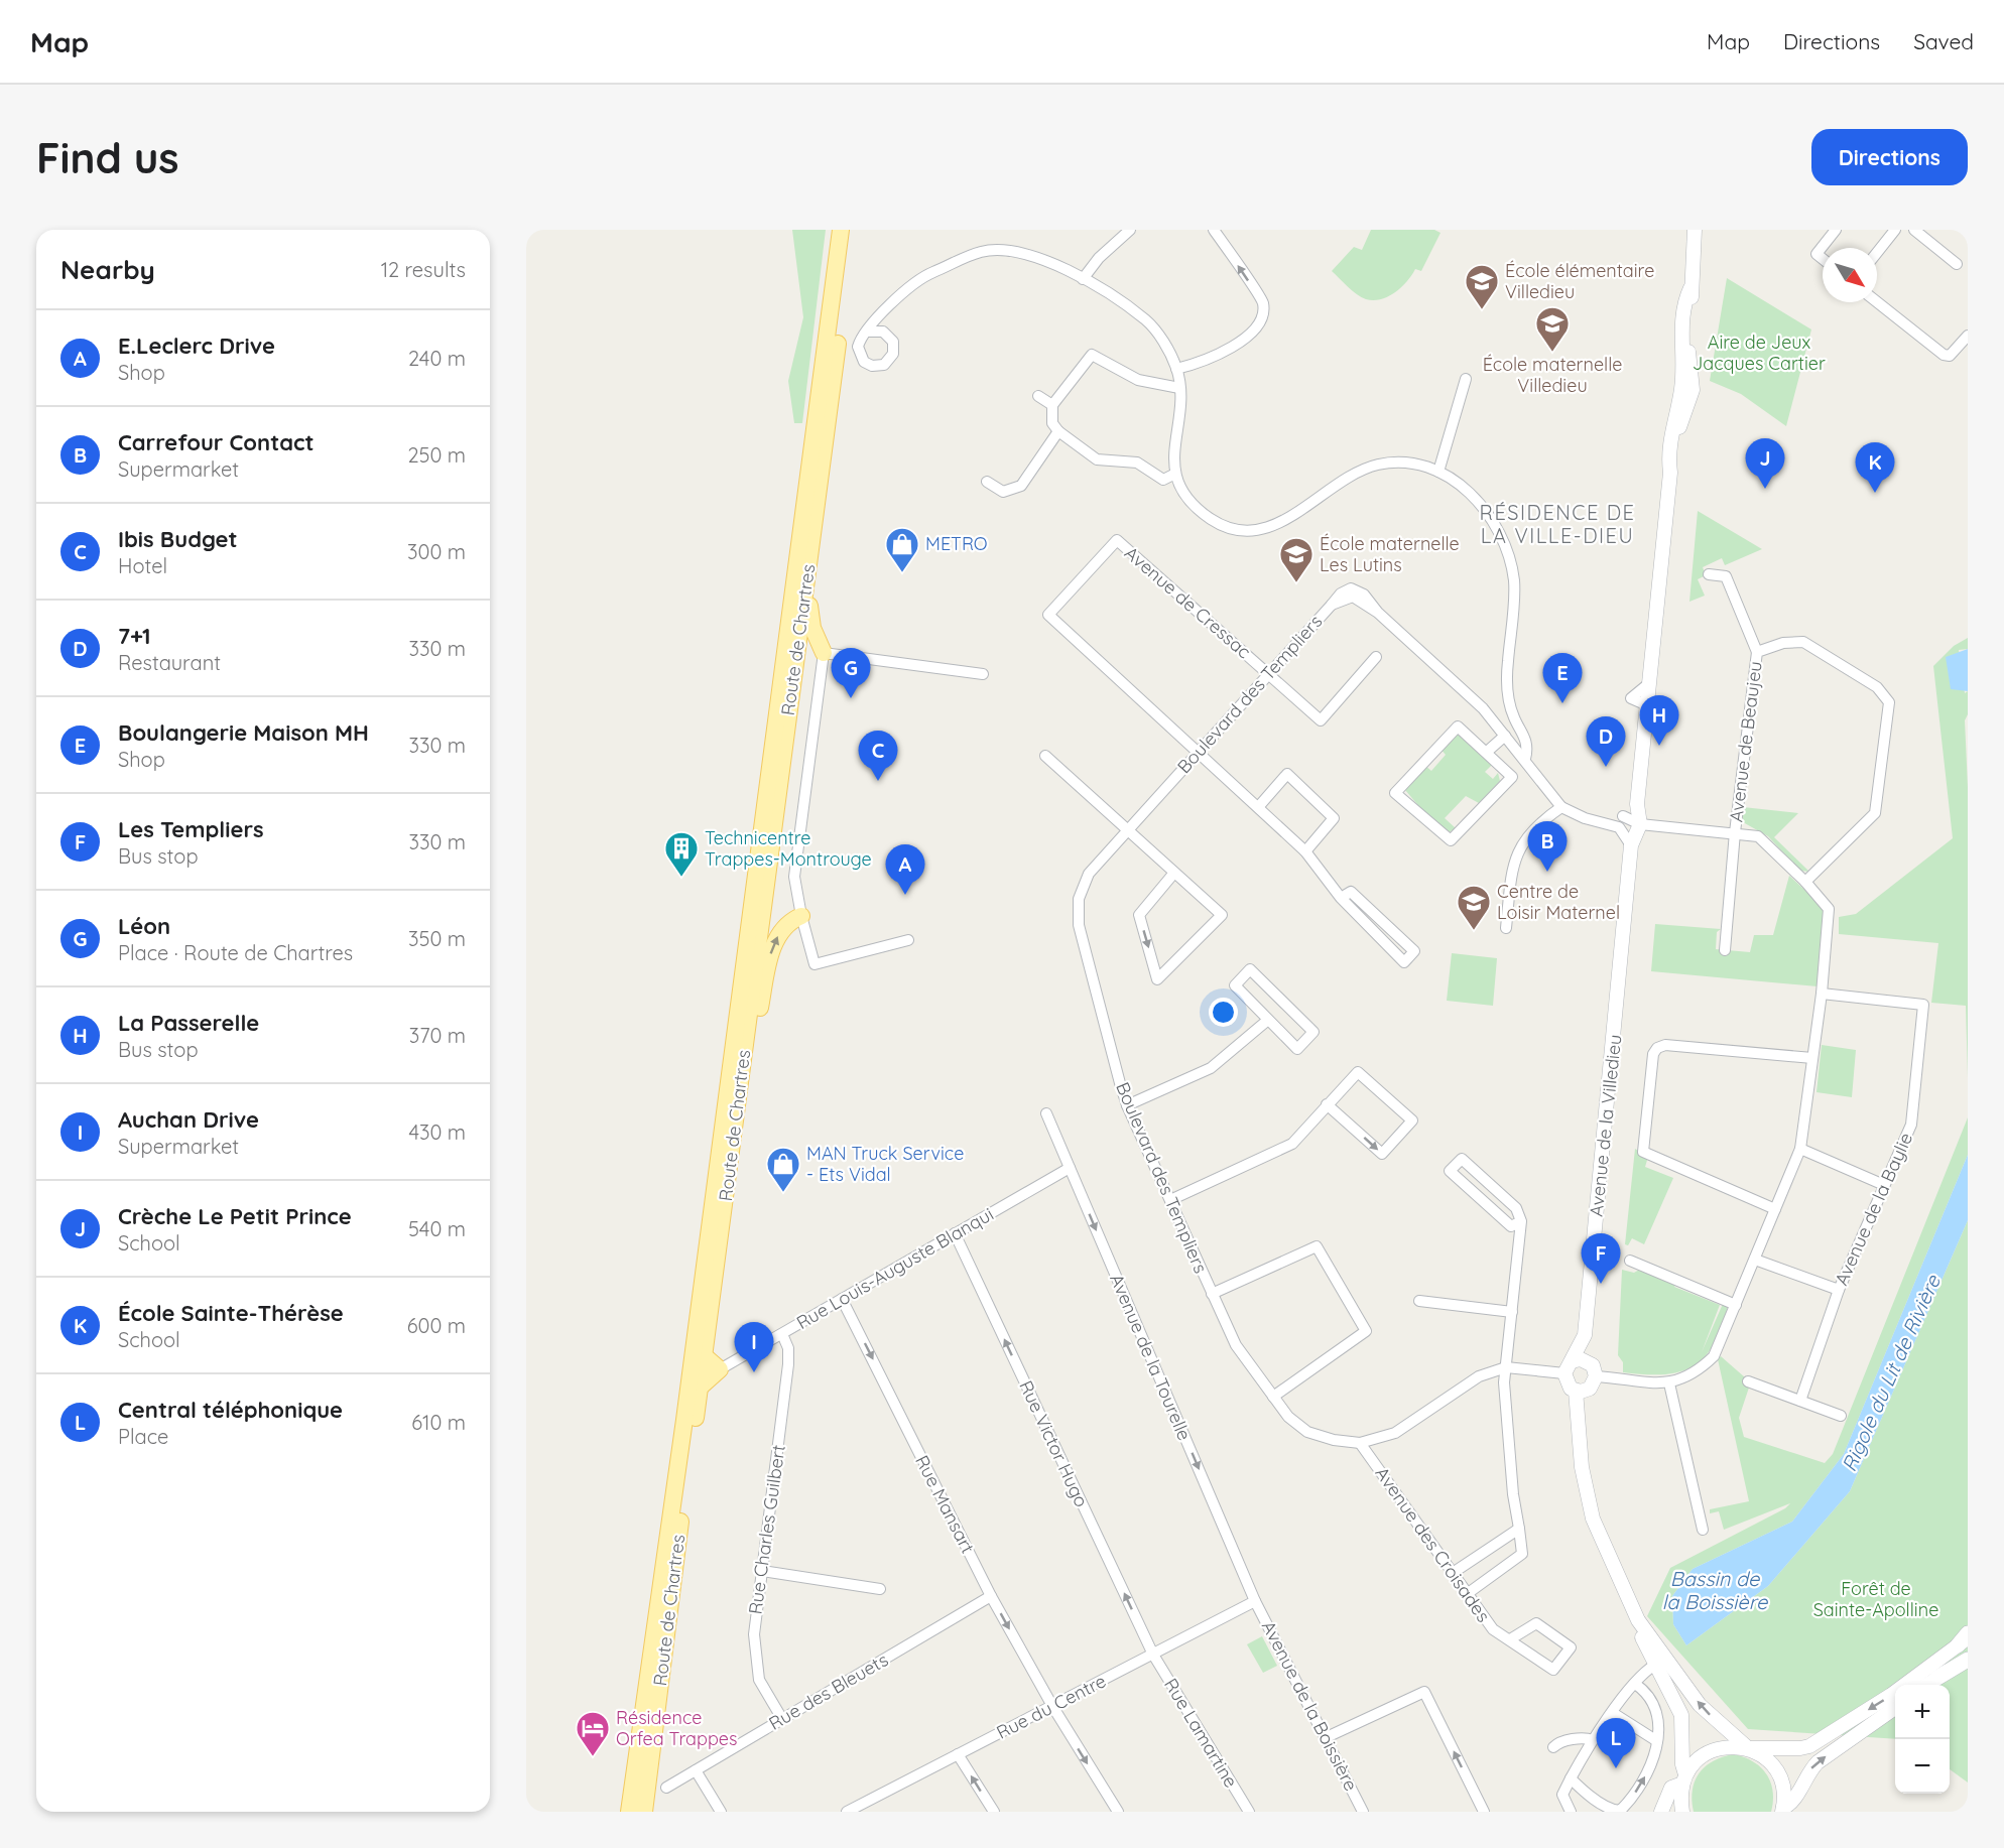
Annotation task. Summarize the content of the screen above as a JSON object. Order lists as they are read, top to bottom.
{
  "streets": {
    "main road": ["Route de Chartres"],
    "street": [
      "Avenue de Cressac",
      "Boulevard des Templiers",
      "Avenue de Beaujeu",
      "Avenue de la Villedieu",
      "Avenue de la Baylie",
      "Rue Louis-Auguste Blanqui",
      "Avenue de la Tourelle",
      "Rue Victor Hugo",
      "Rue Mansart",
      "Rue Charles Guilbert",
      "Avenue des Croisades",
      "Rue des Bleuets",
      "Avenue de la Boissière",
      "Rue du Centre",
      "Rue Lamartine"
    ]
  },
  "crossings": [
    ["Avenue de Cressac", "Boulevard des Templiers"],
    ["Boulevard des Templiers", "Avenue de la Villedieu"],
    ["Boulevard des Templiers", "Avenue des Croisades"],
    ["Rue Louis-Auguste Blanqui", "Avenue de la Tourelle"],
    ["Rue Louis-Auguste Blanqui", "Rue Victor Hugo"],
    ["Rue Louis-Auguste Blanqui", "Rue Mansart"],
    ["Rue Louis-Auguste Blanqui", "Rue Charles Guilbert"],
    ["Avenue de la Tourelle", "Avenue de la Boissière"],
    ["Avenue de la Tourelle", "Rue du Centre"],
    ["Rue Victor Hugo", "Rue du Centre"],
    ["Rue Victor Hugo", "Rue Lamartine"],
    ["Rue Mansart", "Rue des Bleuets"],
    ["Rue Mansart", "Rue du Centre"],
    ["Rue Charles Guilbert", "Rue des Bleuets"],
    ["Avenue de la Boissière", "Rue du Centre"],
    ["Rue du Centre", "Rue Lamartine"]
  ],
  "one_way": ["Avenue de la Tourelle", "Rue Victor Hugo", "Rue Mansart"],
  "districts": ["RÉSIDENCE DE LA VILLE-DIEU"],
  "water": ["Rigole du Lit de Rivière", "Bassin de la Boissière"],
  "parks": ["Aire de Jeux Jacques Cartier", "Forêt de Sainte-Apolline"],
  "places": {
    "school or university": [
      "École élémentaire Villedieu",
      "École maternelle Villedieu",
      "École maternelle Les Lutins",
      "Centre de Loisir Maternel"
    ],
    "shop": ["METRO", "MAN Truck Service - Ets Vidal"],
    "building": ["Technicentre Trappes-Montrouge"],
    "hotel": ["Résidence Orfea Trappes"]
  },
  "north": "bottom right",
  "page": {
    "header": "Map",
    "nav": ["Map", "Directions", "Saved"],
    "buttons": "Directions",
    "title": "Find us",
    "heading": ["Nearby", "12 results"],
    "list": [
      {
        "mark": "A",
        "name": "E.Leclerc Drive",
        "note": "Shop",
        "value": "240 m"
      },
      {
        "mark": "B",
        "name": "Carrefour Contact",
        "note": "Supermarket",
        "value": "250 m"
      },
      {
        "mark": "C",
        "name": "Ibis Budget",
        "note": "Hotel",
        "value": "300 m"
      },
      {
        "mark": "D",
        "name": "7+1",
        "note": "Restaurant",
        "value": "330 m"
      },
      {
        "mark": "E",
        "name": "Boulangerie Maison MH",
        "note": "Shop",
        "value": "330 m"
      },
      {
        "mark": "F",
        "name": "Les Templiers",
        "note": "Bus stop",
        "value": "330 m"
      },
      {
        "mark": "G",
        "name": "Léon",
        "note": "Place · Route de Chartres",
        "value": "350 m"
      },
      {
        "mark": "H",
        "name": "La Passerelle",
        "note": "Bus stop",
        "value": "370 m"
      },
      {
        "mark": "I",
        "name": "Auchan Drive",
        "note": "Supermarket",
        "value": "430 m"
      },
      {
        "mark": "J",
        "name": "Crèche Le Petit Prince",
        "note": "School",
        "value": "540 m"
      },
      {
        "mark": "K",
        "name": "École Sainte-Thérèse",
        "note": "School",
        "value": "600 m"
      },
      {
        "mark": "L",
        "name": "Central téléphonique",
        "note": "Place",
        "value": "610 m"
      }
    ],
    "pins": [
      "J",
      "K",
      "G",
      "E",
      "H",
      "D",
      "C",
      "B",
      "A",
      "F",
      "I",
      "L"
    ],
    "map_buttons": ["+", "−"]
  }
}
